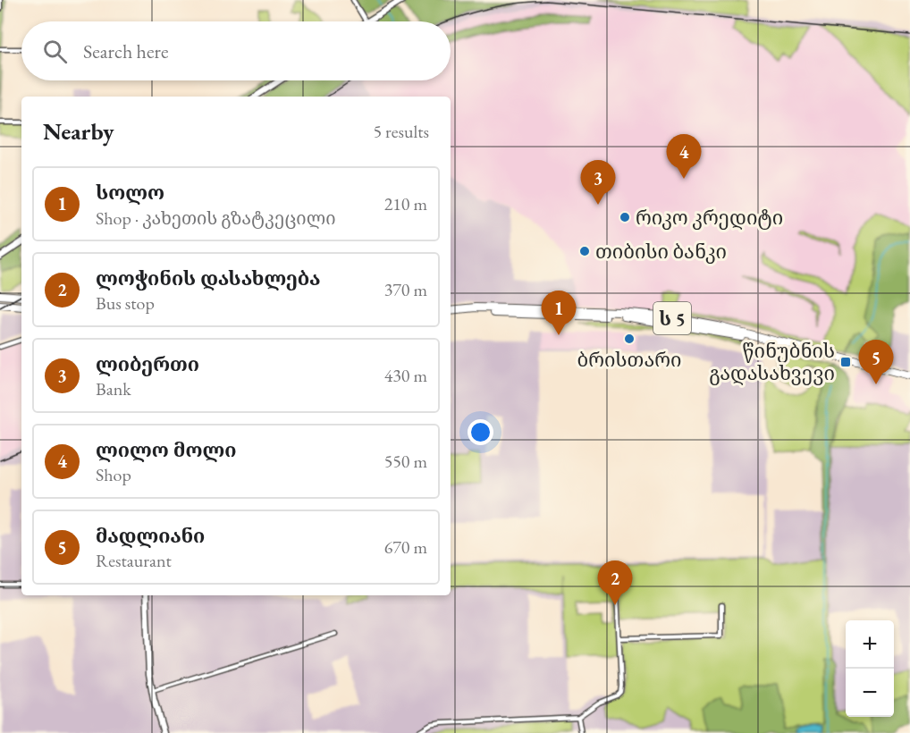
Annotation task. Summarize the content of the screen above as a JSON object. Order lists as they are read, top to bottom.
{
  "streets": {
    "highway": ["ს 5"]
  },
  "places": {
    "other": ["რიკო კრედიტი", "თიბისი ბანკი", "ბრისთარი"],
    "transit": ["წინუბნის გადასახვევი"]
  },
  "page": {
    "search": "Search here",
    "heading": ["Nearby", "5 results"],
    "pins": [
      "4",
      "3",
      "1",
      "5",
      "2"
    ],
    "list": [
      {
        "mark": "1",
        "name": "სოლო",
        "note": "Shop · კახეთის გზატკეცილი",
        "value": "210 m"
      },
      {
        "mark": "2",
        "name": "ლოჭინის დასახლება",
        "note": "Bus stop",
        "value": "370 m"
      },
      {
        "mark": "3",
        "name": "ლიბერთი",
        "note": "Bank",
        "value": "430 m"
      },
      {
        "mark": "4",
        "name": "ლილო მოლი",
        "note": "Shop",
        "value": "550 m"
      },
      {
        "mark": "5",
        "name": "მადლიანი",
        "note": "Restaurant",
        "value": "670 m"
      }
    ],
    "map_buttons": ["+", "−"]
  }
}
